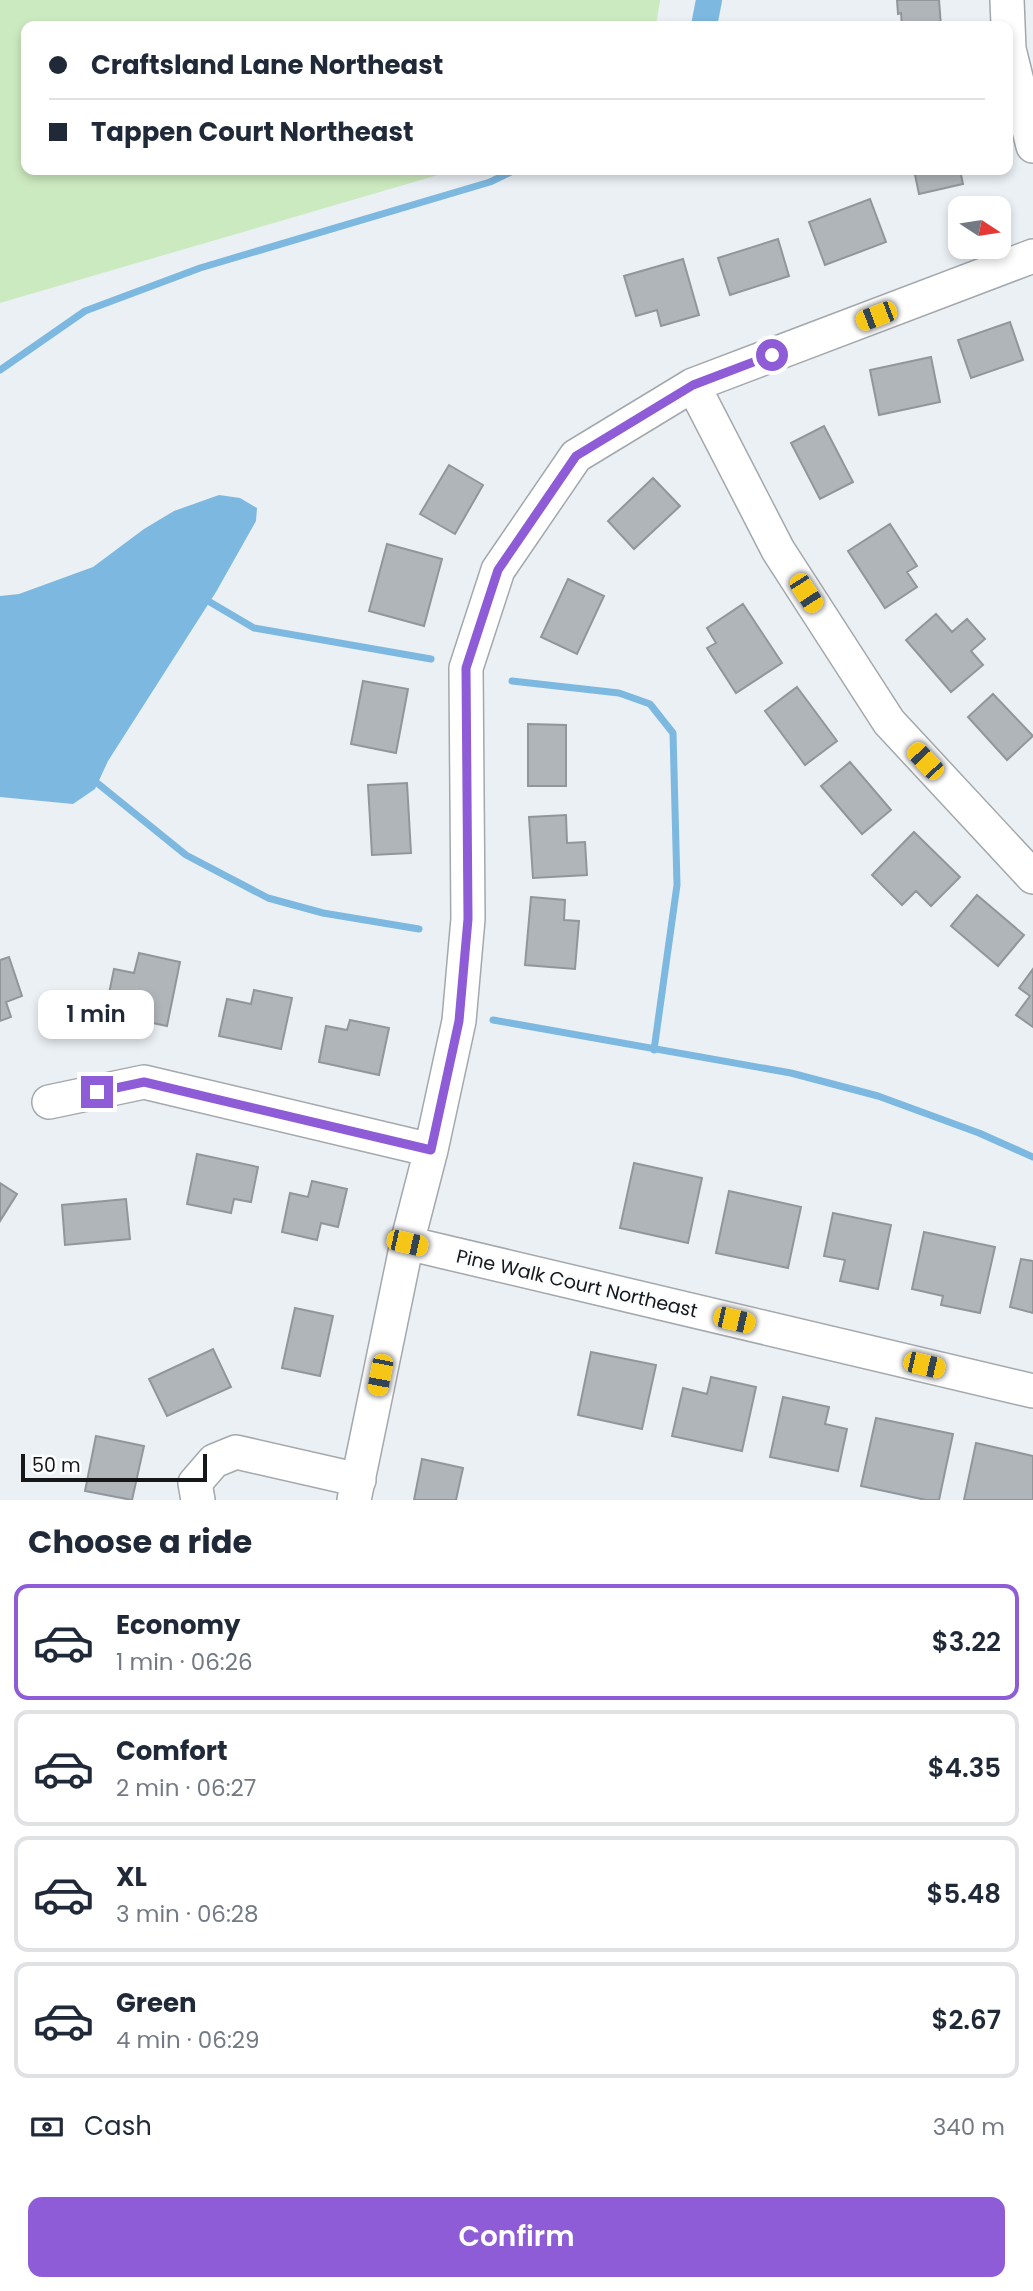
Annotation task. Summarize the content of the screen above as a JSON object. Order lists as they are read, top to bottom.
{
  "streets": {
    "street": ["Pine Walk Court Northeast"]
  },
  "scale_bar": "50 m",
  "north": "right",
  "page": {
    "banner": ["Craftsland Lane Northeast", "Tappen Court Northeast"],
    "bubble": "1 min",
    "scale": "50 m",
    "heading": "Choose a ride",
    "list": [
      {
        "name": "Economy",
        "note": "1 min · 06:26",
        "value": "$3.22"
      },
      {
        "name": "Comfort",
        "note": "2 min · 06:27",
        "value": "$4.35"
      },
      {
        "name": "XL",
        "note": "3 min · 06:28",
        "value": "$5.48"
      },
      {
        "name": "Green",
        "note": "4 min · 06:29",
        "value": "$2.67"
      }
    ],
    "pay": ["Cash", "340 m"],
    "buttons": "Confirm"
  }
}
